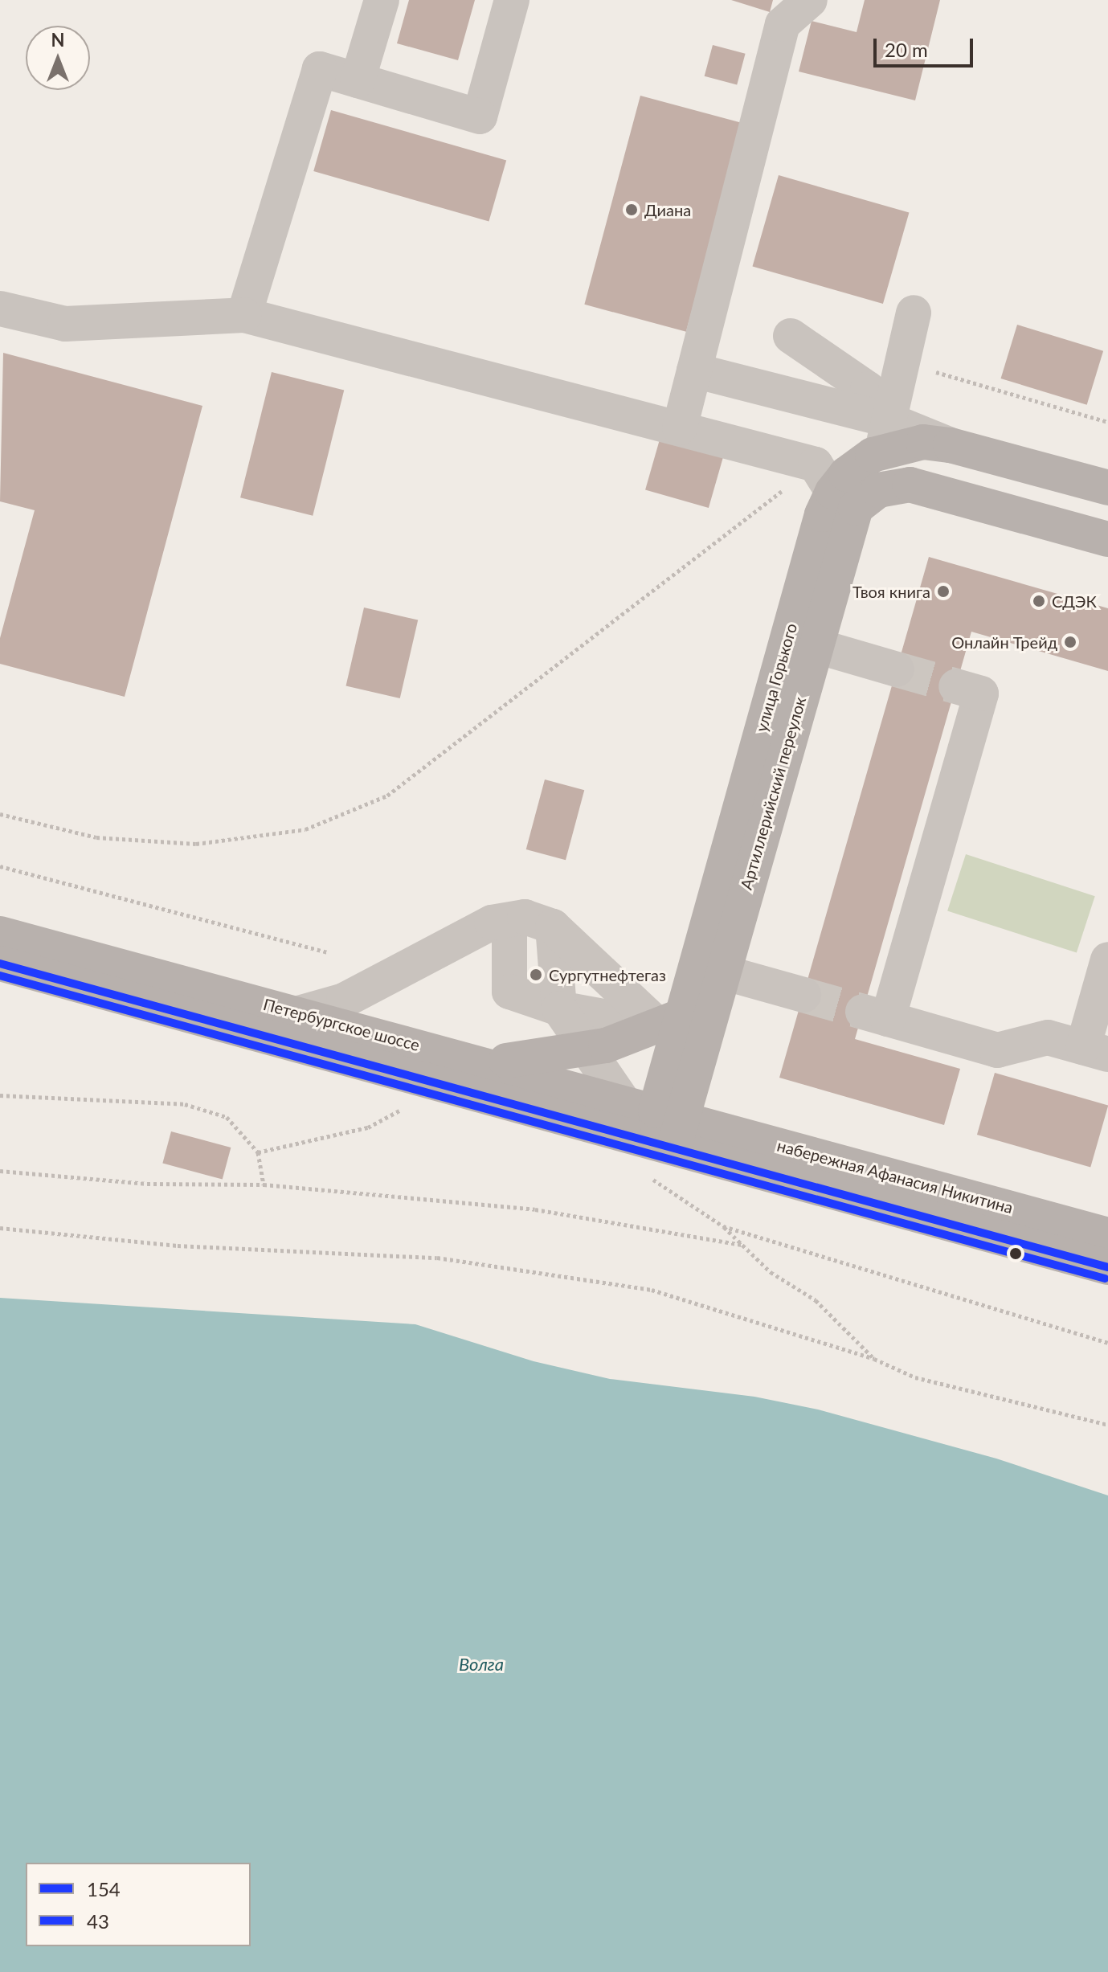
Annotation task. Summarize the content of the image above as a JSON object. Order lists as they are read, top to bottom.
{
  "streets": {
    "main road": [
      "улица Горького",
      "Артиллерийский переулок",
      "Петербургское шоссе",
      "набережная Афанасия Никитина"
    ]
  },
  "crossings": [
    ["улица Горького", "Артиллерийский переулок"],
    ["улица Горького", "Петербургское шоссе"],
    ["улица Горького", "набережная Афанасия Никитина"],
    ["Артиллерийский переулок", "Петербургское шоссе"],
    ["Артиллерийский переулок", "набережная Афанасия Никитина"],
    ["Петербургское шоссе", "набережная Афанасия Никитина"]
  ],
  "water": ["Волга"],
  "places": [
    "Диана",
    "Твоя книга",
    "СДЭК",
    "Онлайн Трейд",
    "Сургутнефтегаз"
  ],
  "lines": ["transit line 154", "transit line 43"],
  "legend": ["154", "43"],
  "scale_bar": "20 m",
  "north": "top"
}
